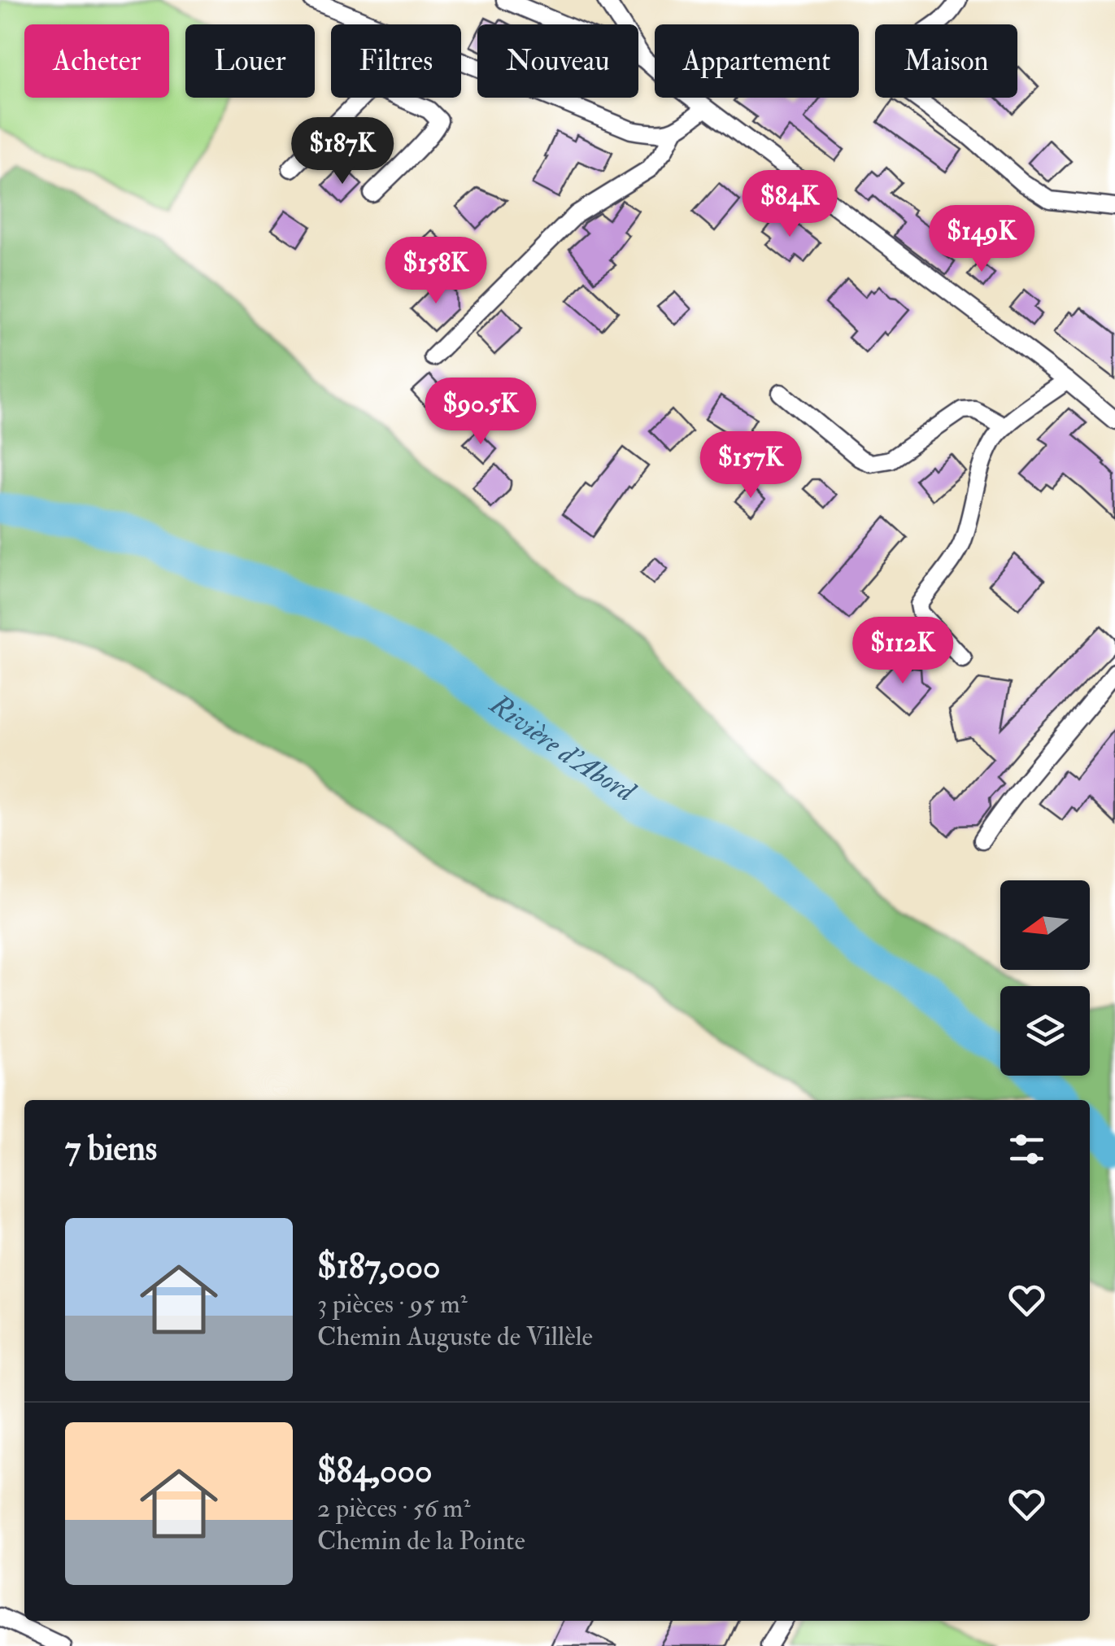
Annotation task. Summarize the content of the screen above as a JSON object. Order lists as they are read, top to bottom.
{
  "water": ["Rivière d'Abord"],
  "north": "left",
  "page": {
    "chip": [
      "Acheter",
      "Louer",
      "Filtres",
      "Nouveau",
      "Appartement",
      "Maison"
    ],
    "price": [
      "$187K",
      "$84K",
      "$149K",
      "$158K",
      "$90.5K",
      "$157K",
      "$112K"
    ],
    "heading": "7 biens",
    "list": [
      {
        "name": "$187,000",
        "note": "3 pièces · 95 m² · Chemin Auguste de Villèle"
      },
      {
        "name": "$84,000",
        "note": "2 pièces · 56 m² · Chemin de la Pointe"
      }
    ]
  }
}
